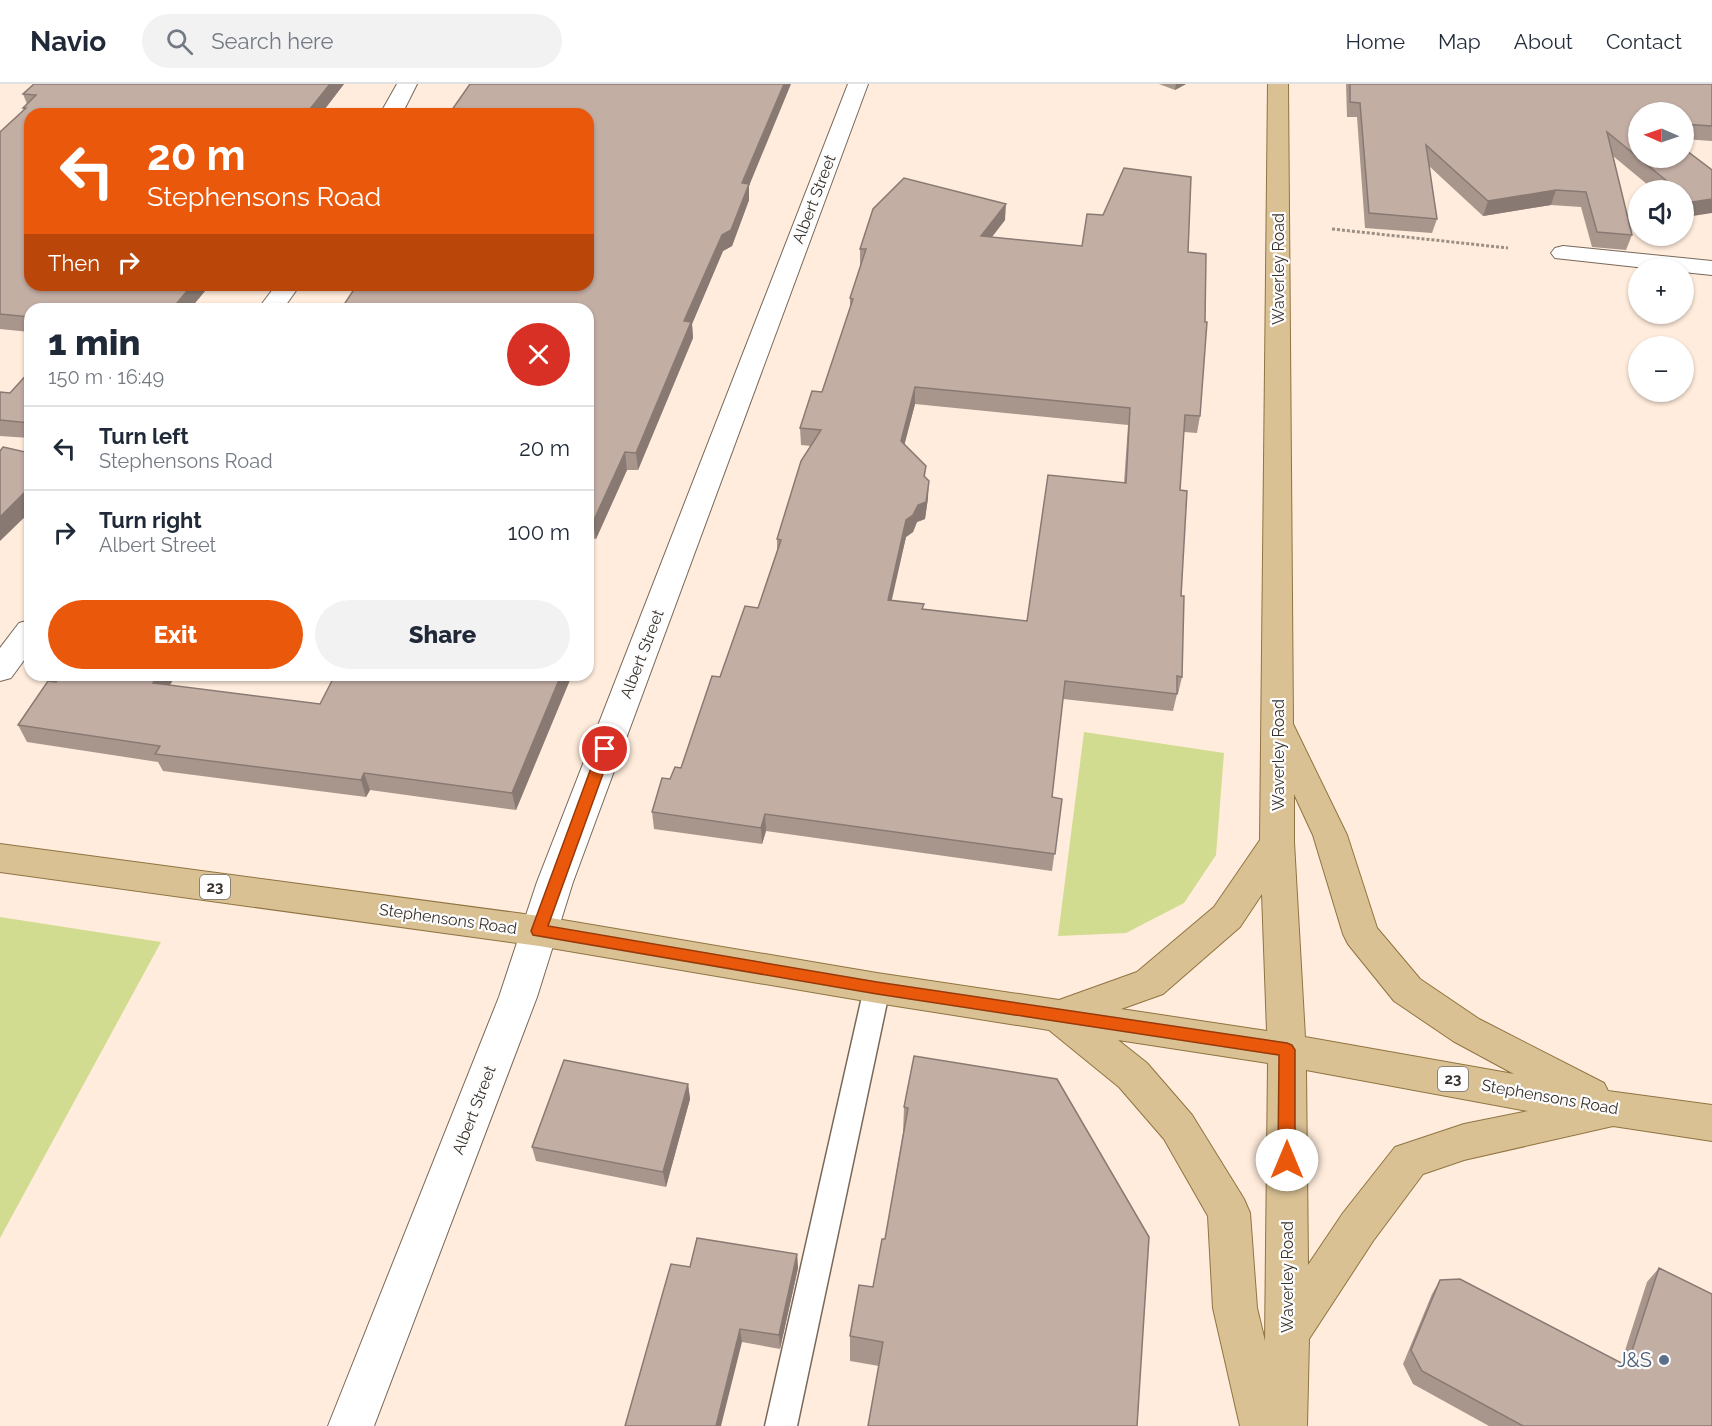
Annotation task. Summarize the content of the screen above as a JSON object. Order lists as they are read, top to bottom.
{
  "streets": {
    "main road": ["Waverley Road", "23", "Stephensons Road"],
    "street": ["Albert Street"]
  },
  "crossings": [
    ["Albert Street", "Stephensons Road"],
    ["Waverley Road", "Stephensons Road"]
  ],
  "places": ["J&S"],
  "north": "left",
  "page": {
    "header": "Navio",
    "search": "Search here",
    "nav": [
      "Home",
      "Map",
      "About",
      "Contact"
    ],
    "map_buttons": ["+", "−"],
    "turn": ["20 m", "Stephensons Road"],
    "then": "Then",
    "heading": ["1 min", "150 m · 16:49"],
    "list": [
      {
        "name": "Turn left",
        "note": "Stephensons Road",
        "value": "20 m"
      },
      {
        "name": "Turn right",
        "note": "Albert Street",
        "value": "100 m"
      }
    ],
    "buttons": ["Exit", "Share"]
  }
}
